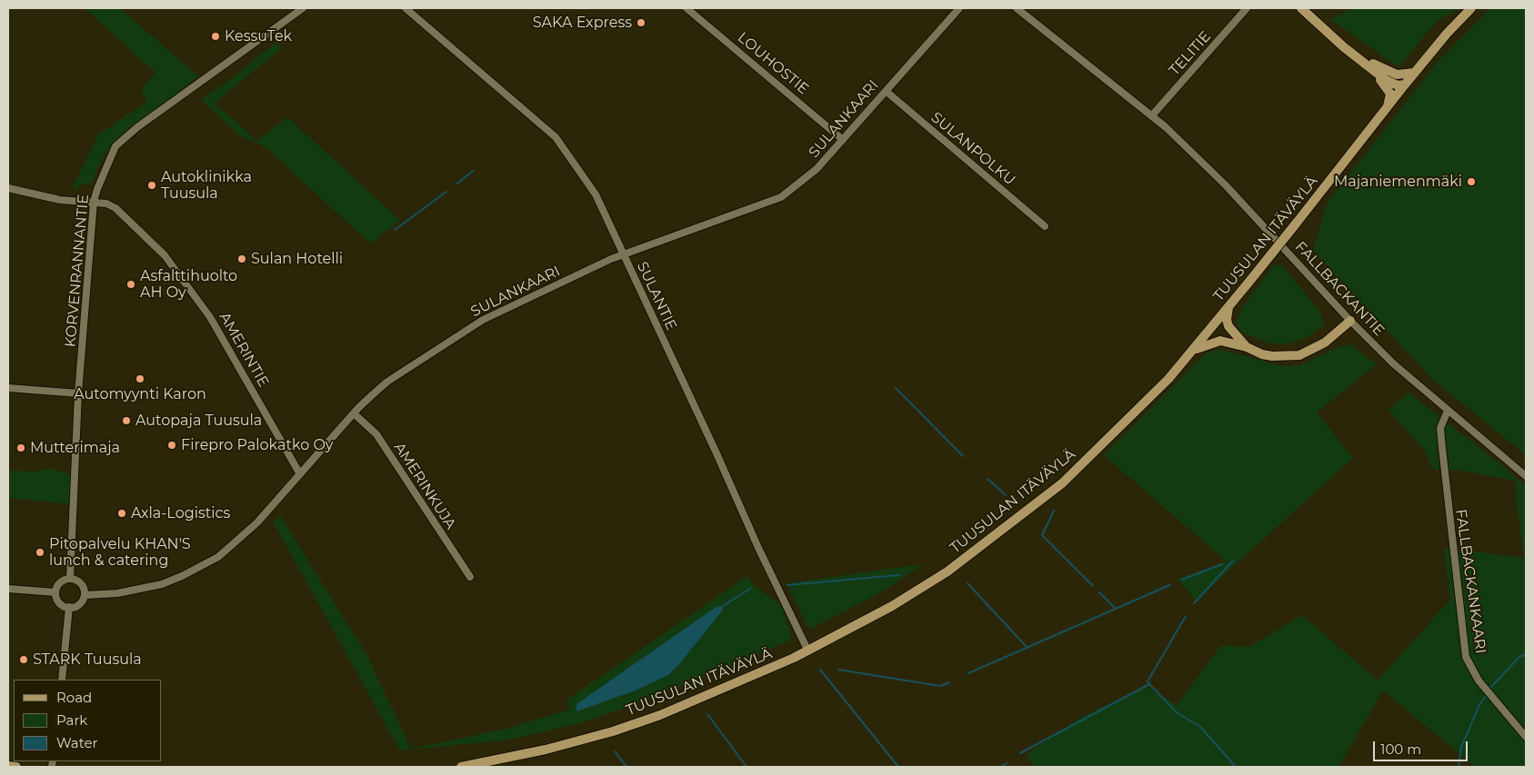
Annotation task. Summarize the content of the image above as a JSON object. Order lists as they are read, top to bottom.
{
  "streets": {
    "main road": ["TUUSULAN ITÄVÄYLÄ"],
    "street": [
      "TELITIE",
      "LOUHOSTIE",
      "SULANKAARI",
      "SULANPOLKU",
      "KORVENRANNANTIE",
      "FALLBACKANTIE",
      "SULANTIE",
      "AMERINTIE",
      "AMERINKUJA",
      "FALLBACKANKAARI"
    ]
  },
  "crossings": [
    ["TELITIE", "FALLBACKANTIE"],
    ["LOUHOSTIE", "SULANKAARI"],
    ["SULANKAARI", "SULANPOLKU"],
    ["SULANKAARI", "KORVENRANNANTIE"],
    ["SULANKAARI", "SULANTIE"],
    ["SULANKAARI", "AMERINTIE"],
    ["SULANKAARI", "AMERINKUJA"],
    ["TUUSULAN ITÄVÄYLÄ", "SULANTIE"],
    ["KORVENRANNANTIE", "AMERINTIE"],
    ["FALLBACKANTIE", "FALLBACKANKAARI"]
  ],
  "places": [
    "SAKA Express",
    "KessuTek",
    "Majaniemenmäki",
    "Autoklinikka Tuusula",
    "Sulan Hotelli",
    "Asfalttihuolto AH Oy",
    "Automyynti Karon",
    "Autopaja Tuusula",
    "Firepro Palokatko Oy",
    "Mutterimaja",
    "Axla-Logistics",
    "Pitopalvelu KHAN'S lunch & catering",
    "STARK Tuusula"
  ],
  "legend": ["Road", "Park", "Water"],
  "scale_bar": "100 m"
}
